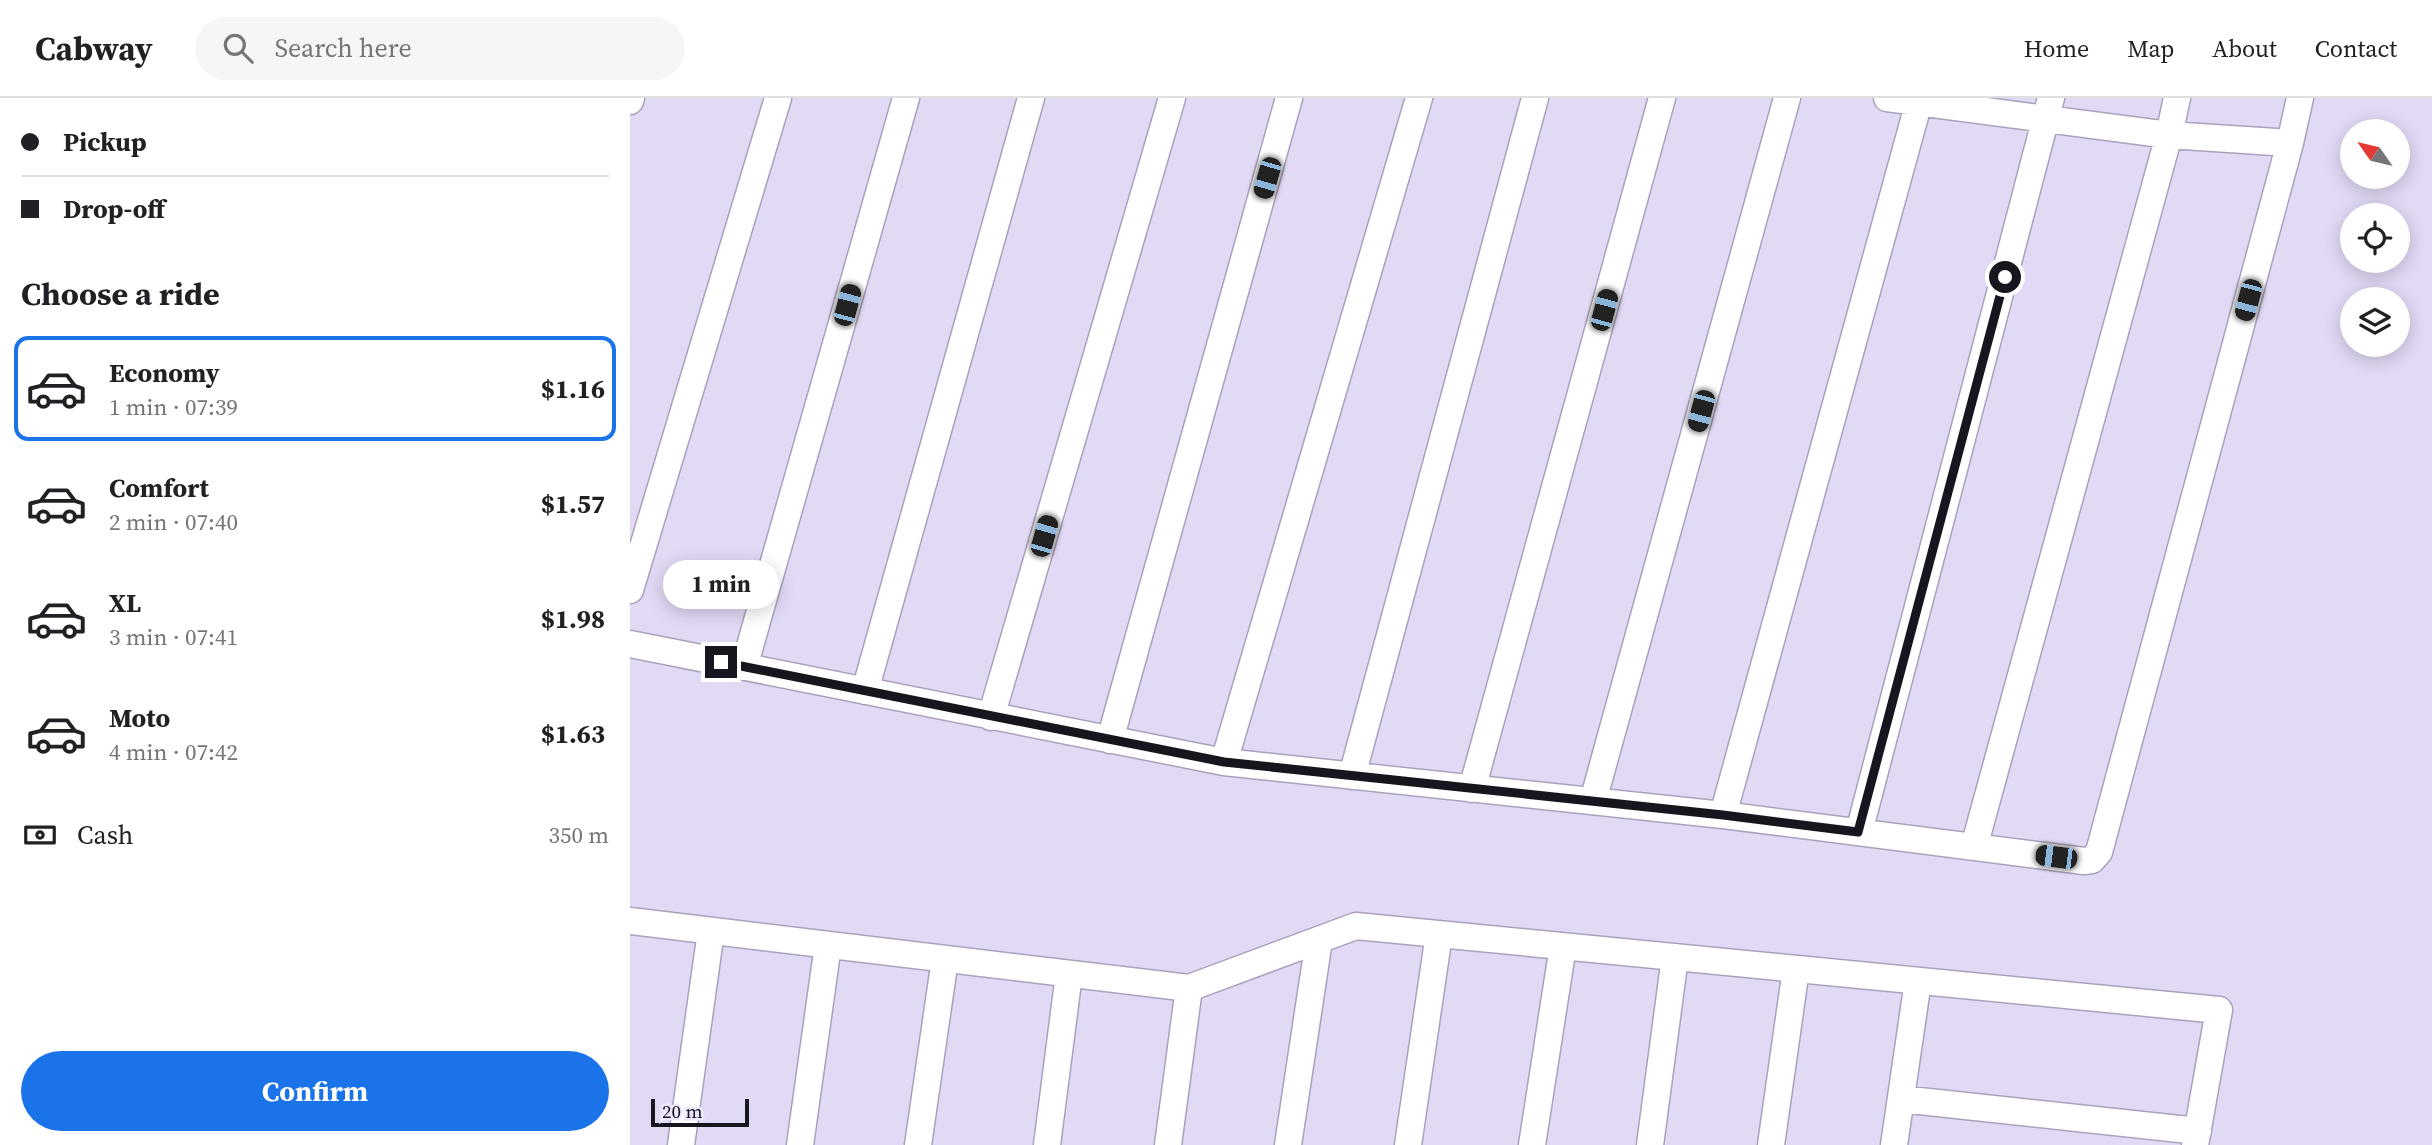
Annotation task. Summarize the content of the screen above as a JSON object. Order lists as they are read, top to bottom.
{
  "scale_bar": "20 m",
  "north": "top left",
  "page": {
    "header": "Cabway",
    "search": "Search here",
    "nav": [
      "Home",
      "Map",
      "About",
      "Contact"
    ],
    "banner": ["Pickup", "Drop-off"],
    "heading": "Choose a ride",
    "list": [
      {
        "name": "Economy",
        "note": "1 min · 07:39",
        "value": "$1.16"
      },
      {
        "name": "Comfort",
        "note": "2 min · 07:40",
        "value": "$1.57"
      },
      {
        "name": "XL",
        "note": "3 min · 07:41",
        "value": "$1.98"
      },
      {
        "name": "Moto",
        "note": "4 min · 07:42",
        "value": "$1.63"
      }
    ],
    "bubble": "1 min",
    "pay": ["Cash", "350 m"],
    "buttons": "Confirm",
    "scale": "20 m"
  }
}
